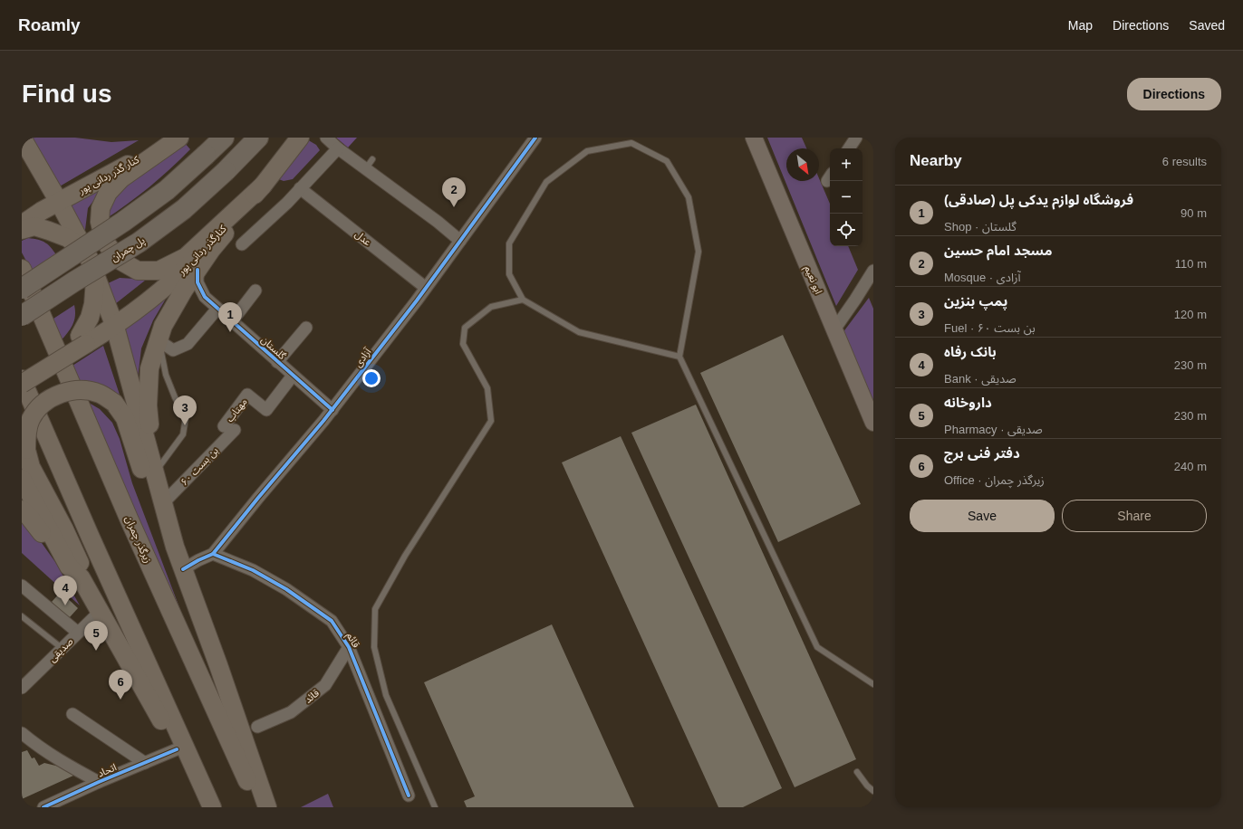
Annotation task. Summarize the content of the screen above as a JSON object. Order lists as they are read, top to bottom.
{
  "streets": {
    "highway": ["پل چمران"],
    "main road": [
      "کنار گذر ردانی پور",
      "کنارگذر ردانی پور",
      "ابو نعیم",
      "زیرگذر چمران"
    ],
    "street": [
      "عدل",
      "گلستان",
      "آزادی",
      "مهتاب",
      "بن بست ۶۰",
      "قائم",
      "صدیقی",
      "قائد",
      "اتحاد"
    ]
  },
  "crossings": [
    ["عدل", "آزادی"],
    ["گلستان", "آزادی"],
    ["گلستان", "مهتاب"],
    ["آزادی", "قائم"],
    ["مهتاب", "بن بست ۶۰"],
    ["قائم", "قائد"]
  ],
  "north": "bottom right",
  "page": {
    "header": "Roamly",
    "nav": ["Map", "Directions", "Saved"],
    "buttons": [
      "Directions",
      ["Save", "Share"]
    ],
    "title": "Find us",
    "heading": ["Nearby", "6 results"],
    "map_buttons": ["+", "−"],
    "pins": [
      "2",
      "1",
      "3",
      "4",
      "5",
      "6"
    ],
    "list": [
      {
        "mark": "1",
        "name": "فروشگاه لوازم یدکی پل (صادقی)",
        "note": "Shop · گلستان",
        "value": "90 m"
      },
      {
        "mark": "2",
        "name": "مسجد امام حسین",
        "note": "Mosque · آزادی",
        "value": "110 m"
      },
      {
        "mark": "3",
        "name": "پمپ بنزین",
        "note": "Fuel · بن بست ۶۰",
        "value": "120 m"
      },
      {
        "mark": "4",
        "name": "بانک رفاه",
        "note": "Bank · صدیقی",
        "value": "230 m"
      },
      {
        "mark": "5",
        "name": "داروخانه",
        "note": "Pharmacy · صدیقی",
        "value": "230 m"
      },
      {
        "mark": "6",
        "name": "دفتر فنی برج",
        "note": "Office · زیرگذر چمران",
        "value": "240 m"
      }
    ]
  }
}
